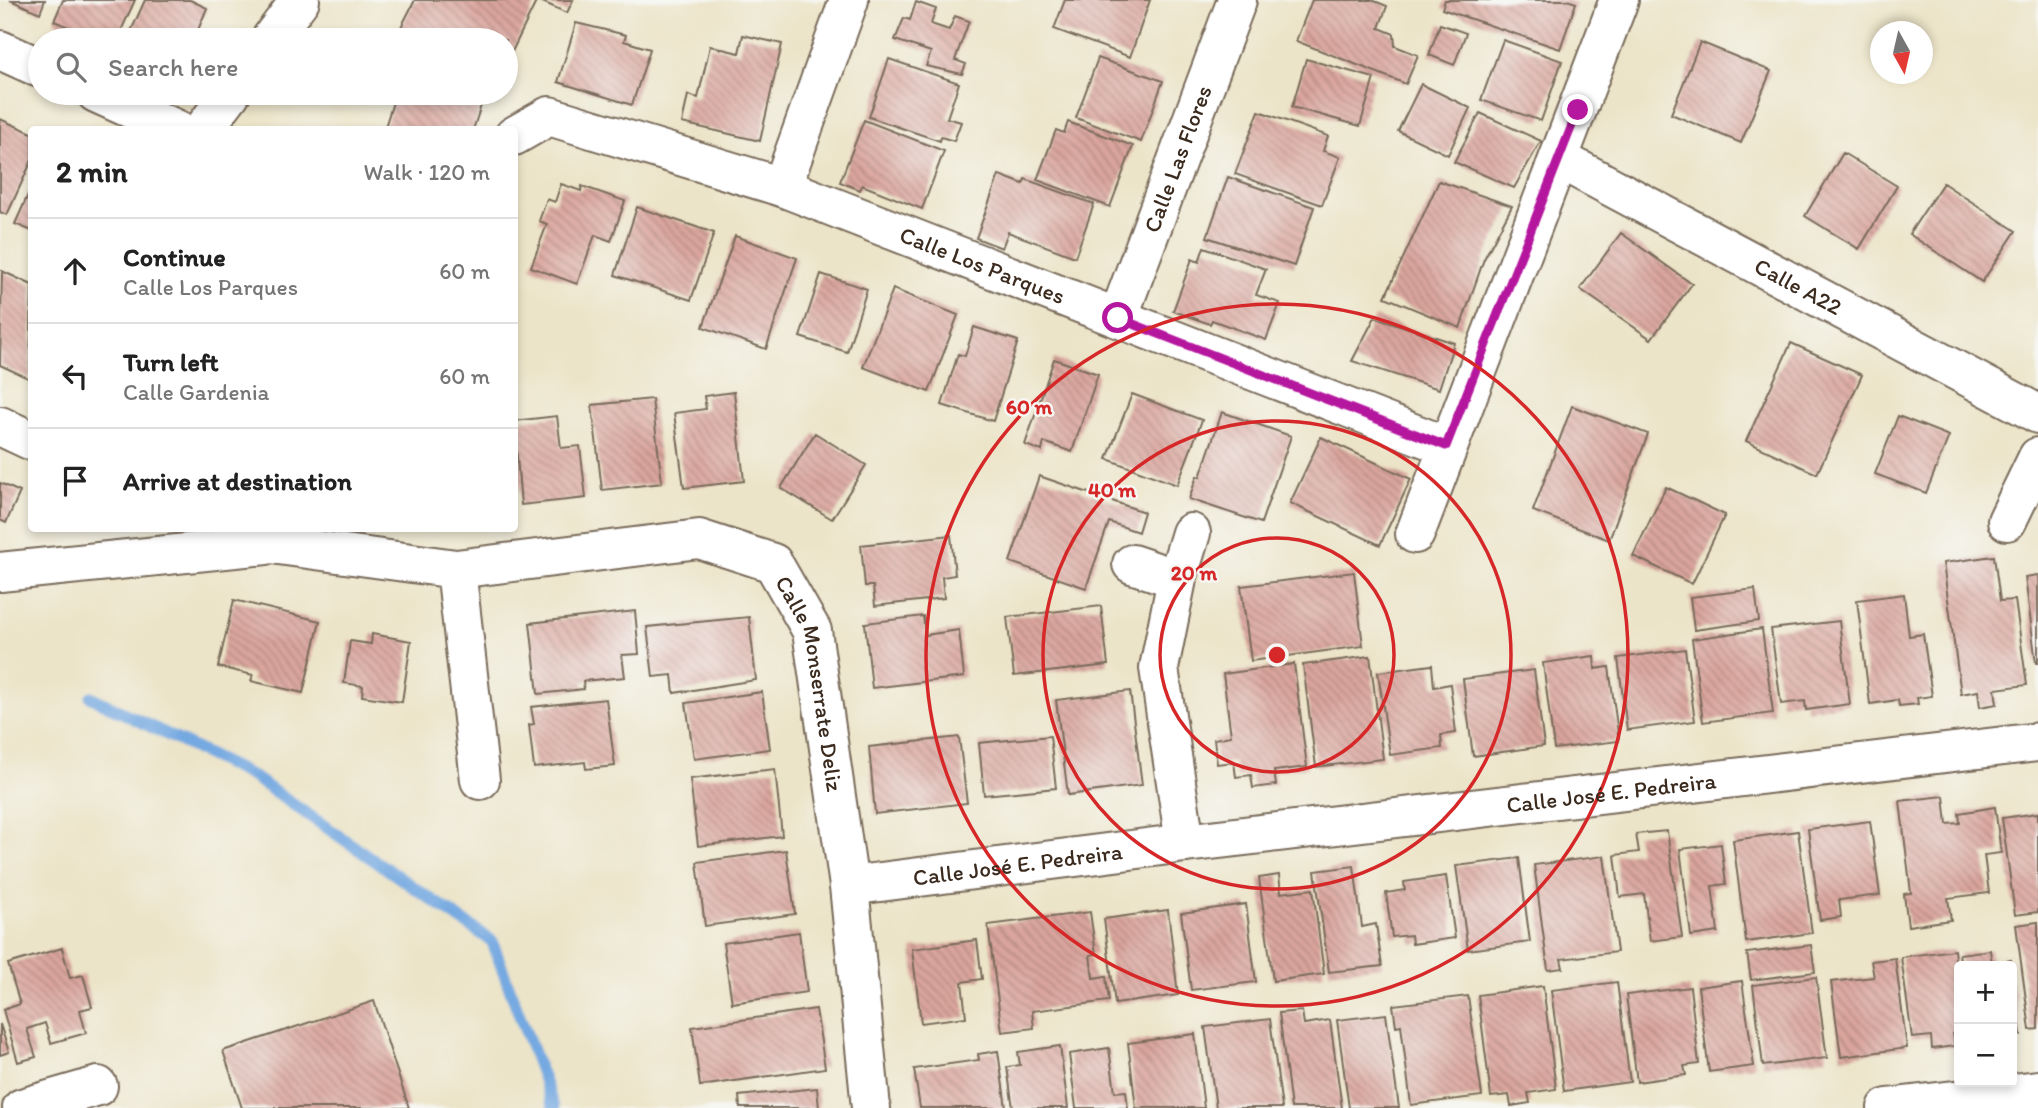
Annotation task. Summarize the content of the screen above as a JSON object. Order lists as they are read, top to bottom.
{
  "streets": {
    "street": [
      "Calle Las Flores",
      "Calle Los Parques",
      "Calle A22",
      "Calle Monserrate Deliz",
      "Calle José E. Pedreira"
    ]
  },
  "crossings": [
    ["Calle Las Flores", "Calle Los Parques"],
    ["Calle Monserrate Deliz", "Calle José E. Pedreira"]
  ],
  "north": "bottom",
  "page": {
    "search": "Search here",
    "heading": ["2 min", "Walk · 120 m"],
    "list": [
      ["Continue", "Calle Los Parques", "60 m"],
      ["Turn left", "Calle Gardenia", "60 m"],
      "Arrive at destination"
    ],
    "map_buttons": ["+", "−"]
  },
  "rings": ["60 m", "40 m", "20 m"]
}
